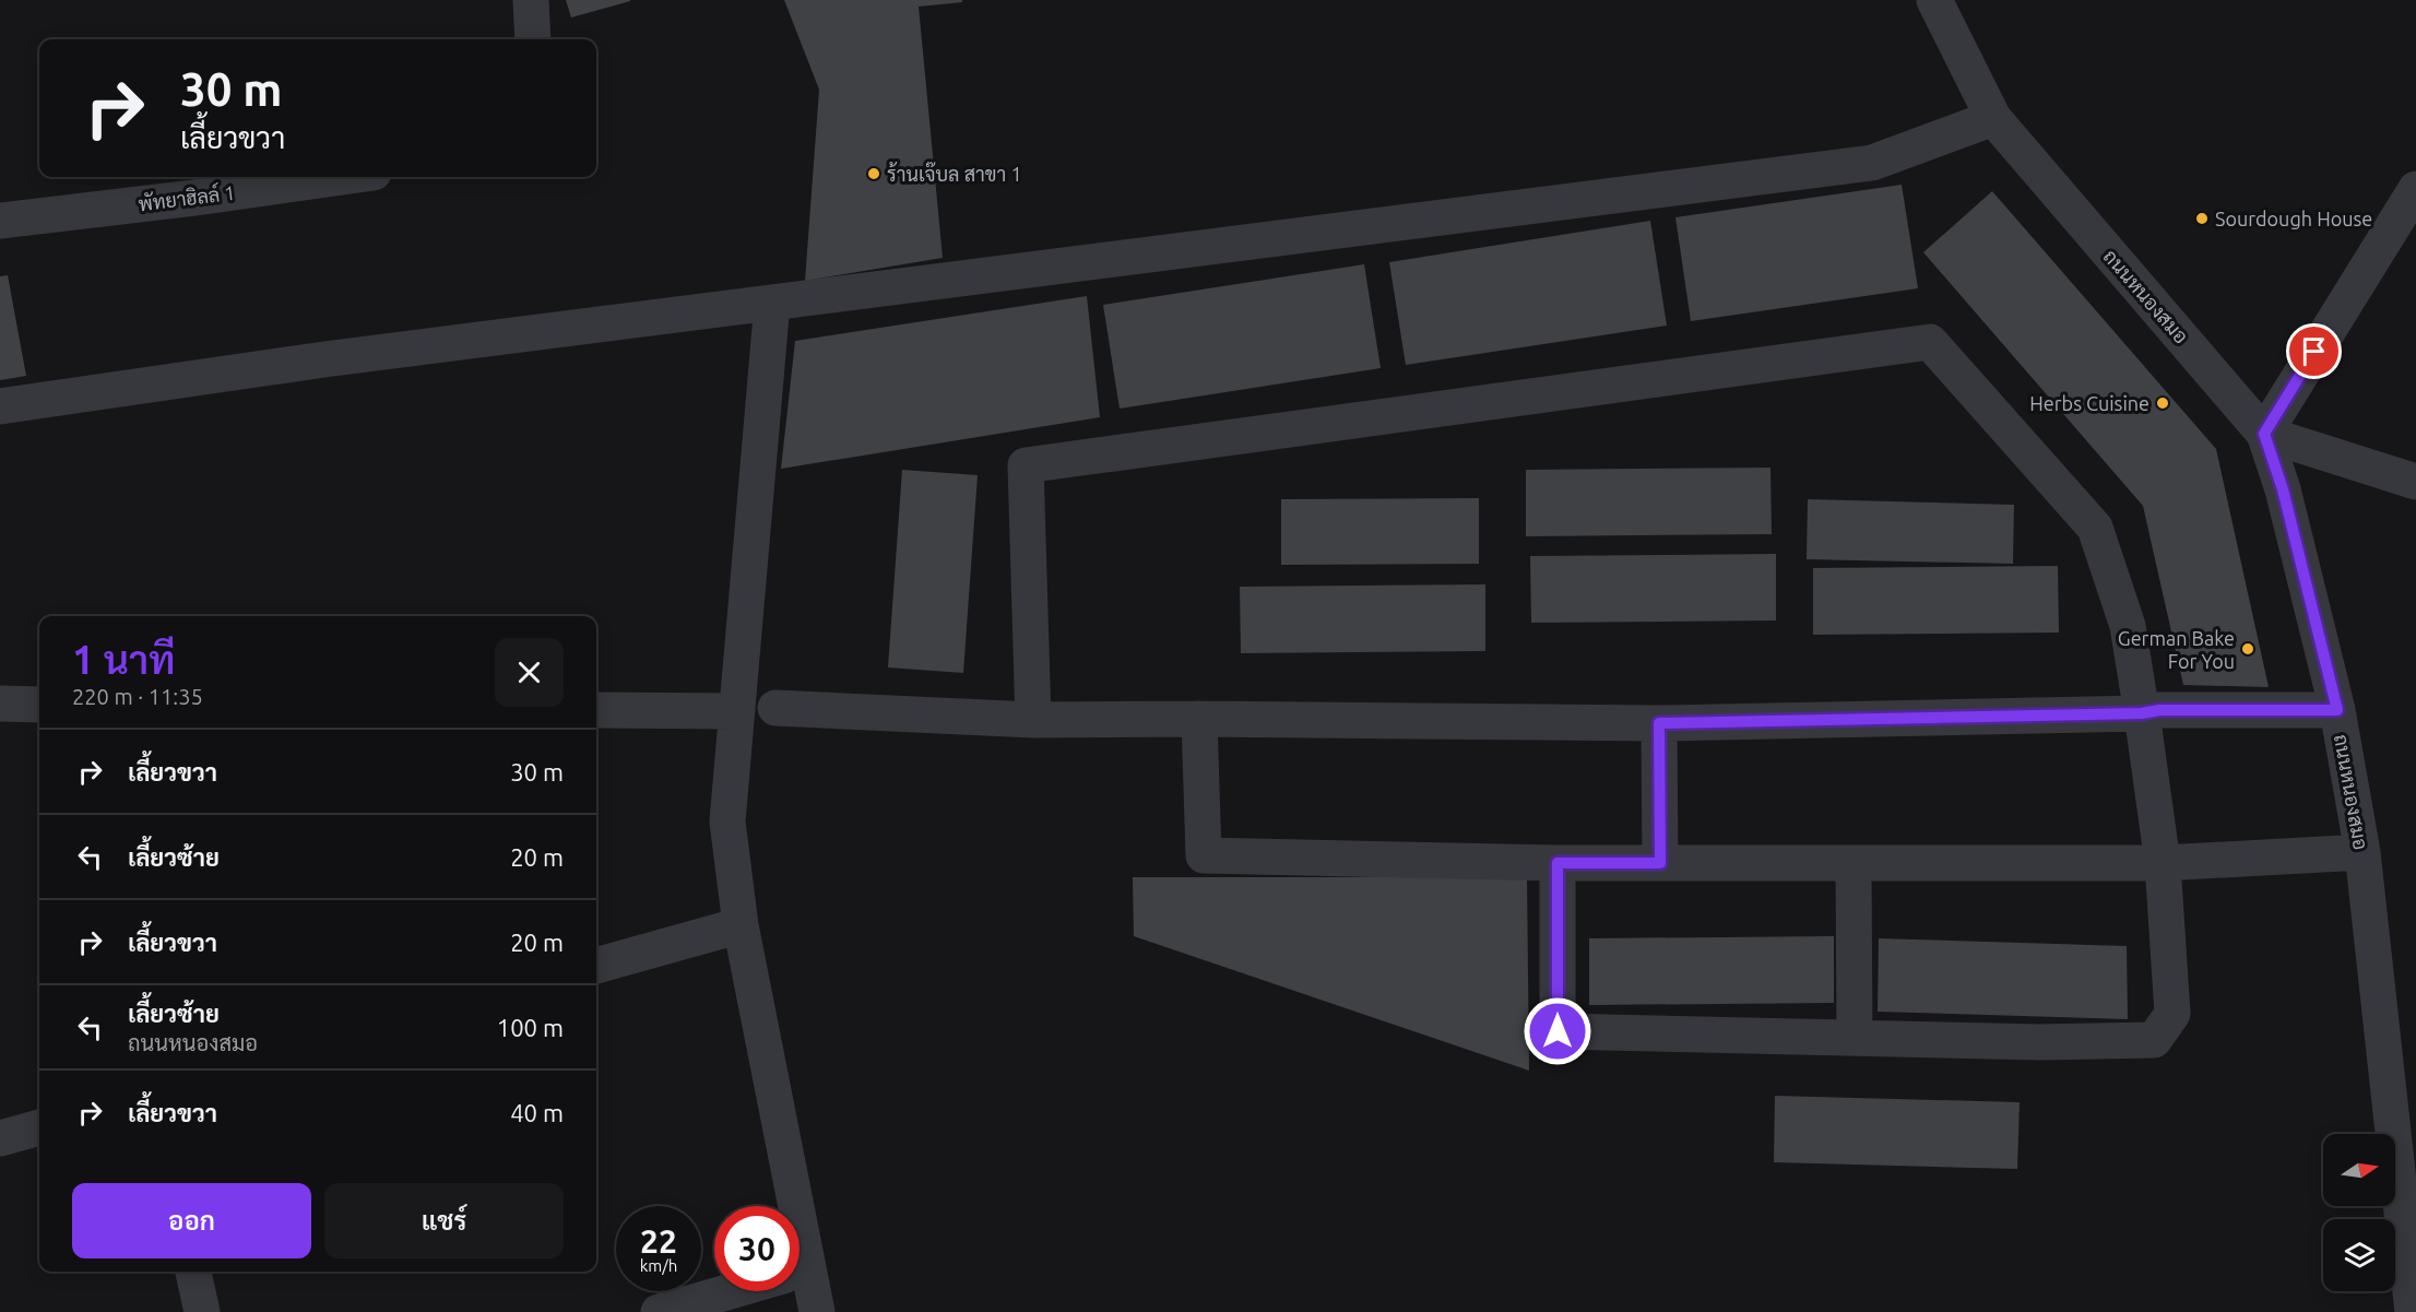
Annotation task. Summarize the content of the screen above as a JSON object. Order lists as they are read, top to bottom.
{
  "streets": {
    "street": ["พัทยาฮิลล์ 1", "ถนนหนองสมอ"]
  },
  "places": [
    "ร้านเจ๊บล สาขา 1",
    "Sourdough House",
    "Herbs Cuisine",
    "German Bake For You"
  ],
  "north": "right",
  "page": {
    "turn": ["30 m", "เลี้ยวขวา"],
    "heading": ["1 นาที", "220 m · 11:35"],
    "list": [
      {
        "name": "เลี้ยวขวา",
        "value": "30 m"
      },
      {
        "name": "เลี้ยวซ้าย",
        "value": "20 m"
      },
      {
        "name": "เลี้ยวขวา",
        "value": "20 m"
      },
      {
        "name": "เลี้ยวซ้าย",
        "note": "ถนนหนองสมอ",
        "value": "100 m"
      },
      {
        "name": "เลี้ยวขวา",
        "value": "40 m"
      }
    ],
    "buttons": ["ออก", "แชร์"],
    "speed": "22 km/h",
    "limit": "30"
  }
}
